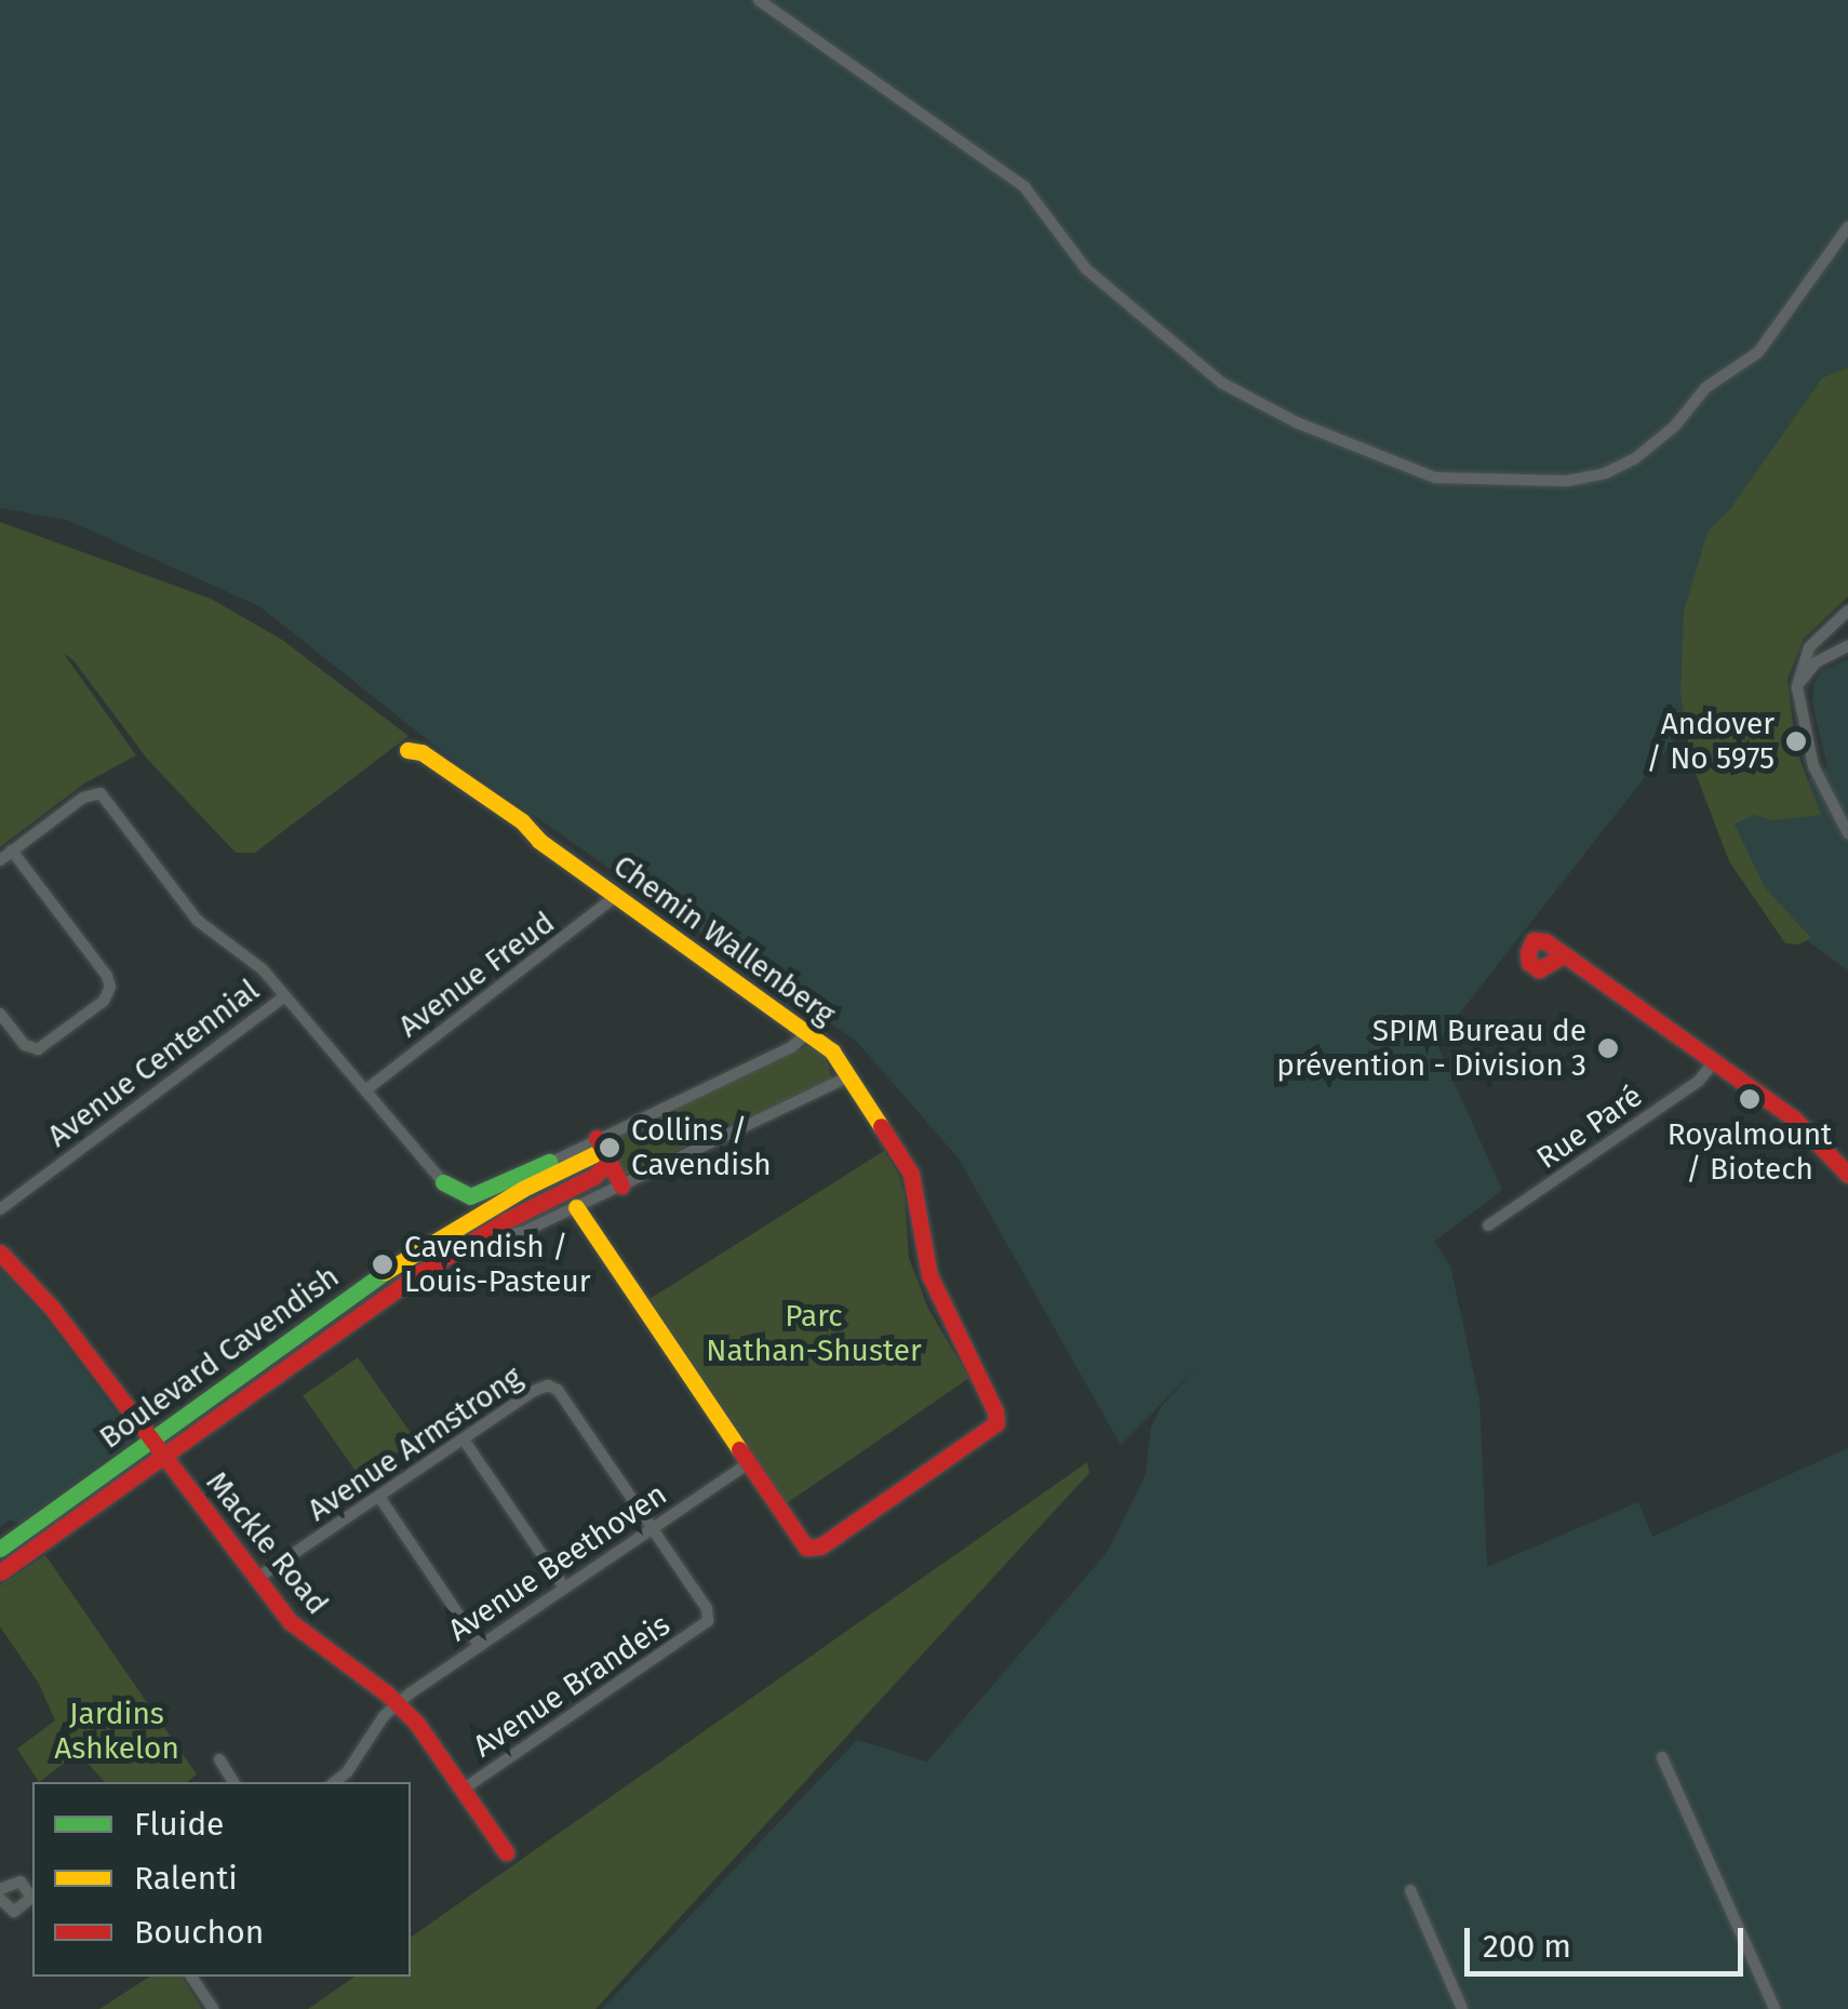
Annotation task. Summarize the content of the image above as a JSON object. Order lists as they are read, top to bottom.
{
  "streets": {
    "street": [
      "Chemin Wallenberg",
      "Avenue Freud",
      "Avenue Centennial",
      "Rue Paré",
      "Boulevard Cavendish",
      "Avenue Armstrong",
      "Mackle Road",
      "Avenue Beethoven",
      "Avenue Brandeis"
    ]
  },
  "crossings": [
    ["Chemin Wallenberg", "Avenue Freud"],
    ["Chemin Wallenberg", "Boulevard Cavendish"],
    ["Chemin Wallenberg", "Avenue Beethoven"],
    ["Boulevard Cavendish", "Mackle Road"],
    ["Avenue Armstrong", "Mackle Road"],
    ["Avenue Armstrong", "Avenue Beethoven"],
    ["Avenue Armstrong", "Avenue Brandeis"],
    ["Mackle Road", "Avenue Beethoven"],
    ["Mackle Road", "Avenue Brandeis"],
    ["Avenue Beethoven", "Avenue Brandeis"]
  ],
  "parks": ["Parc Nathan-Shuster", "Jardins Ashkelon"],
  "places": [
    "Andover / No 5975",
    "SPIM Bureau de prévention - Division 3",
    "Royalmount / Biotech",
    "Collins / Cavendish",
    "Cavendish / Louis-Pasteur"
  ],
  "legend": ["Fluide", "Ralenti", "Bouchon"],
  "scale_bar": "200 m"
}
